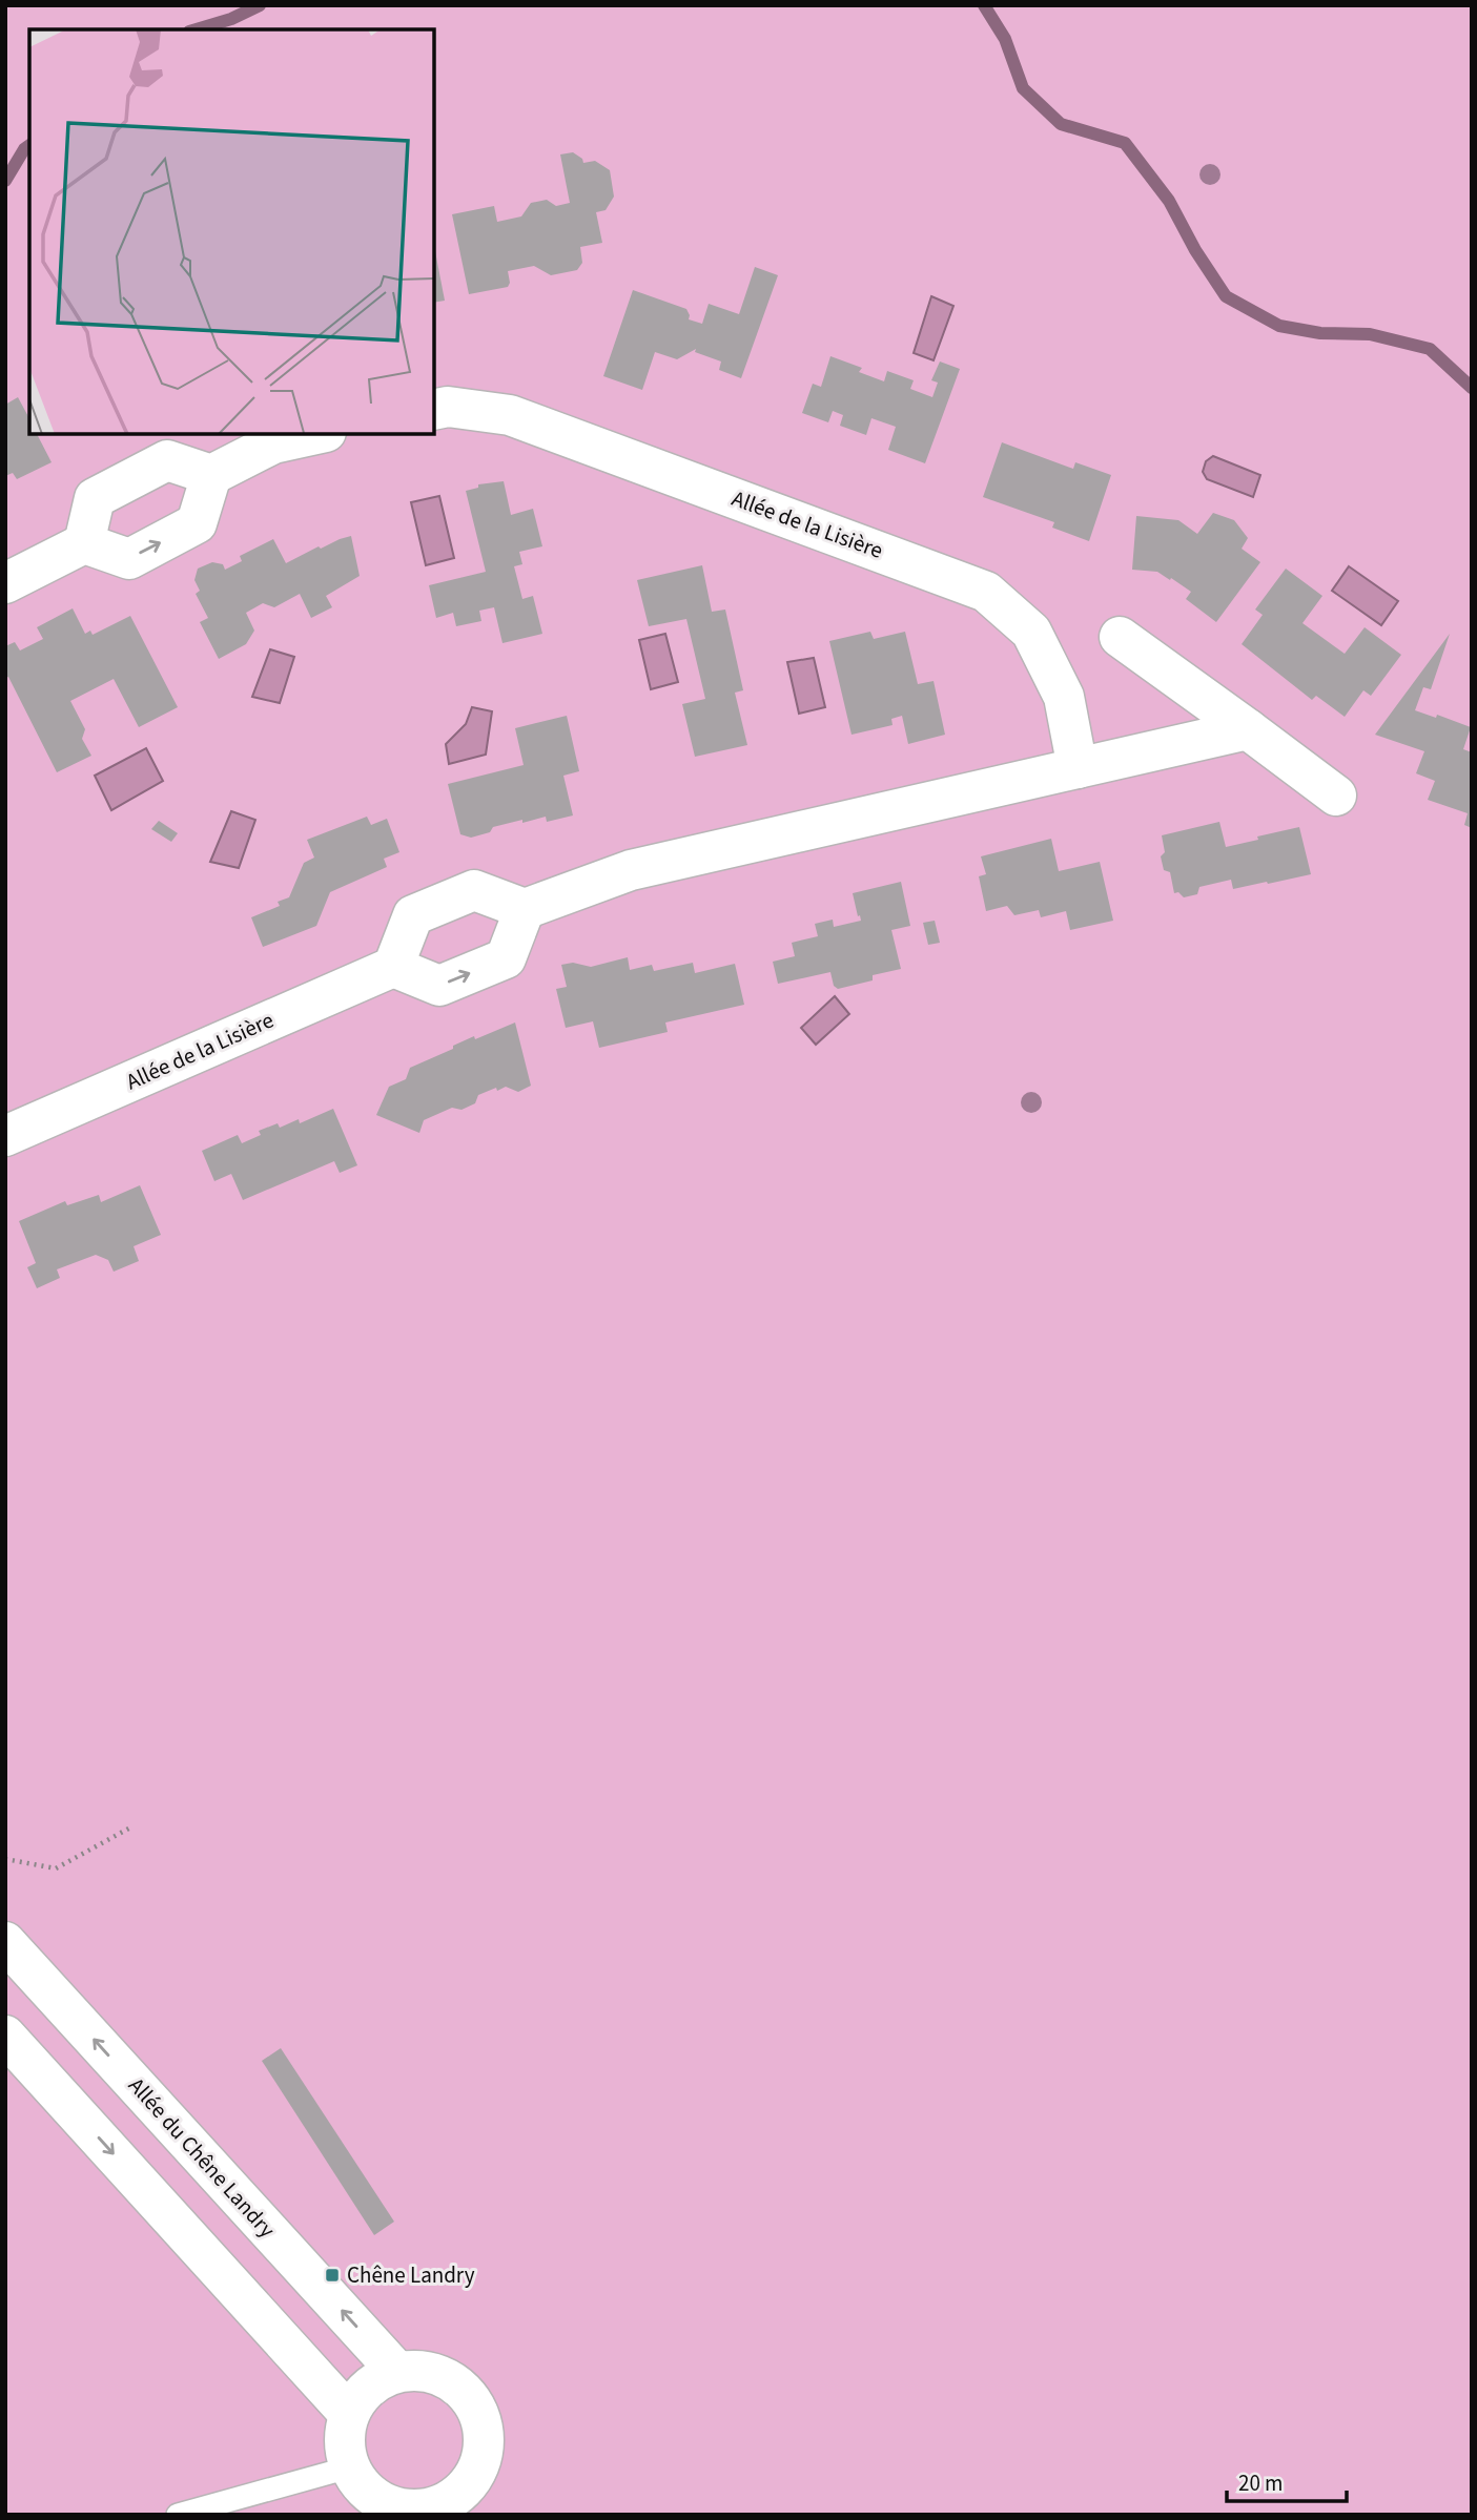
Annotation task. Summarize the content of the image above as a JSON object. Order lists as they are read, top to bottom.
{
  "streets": {
    "street": ["Allée de la Lisière", "Allée du Chêne Landry"]
  },
  "places": {
    "transit": ["Chêne Landry"]
  },
  "scale_bar": "20 m"
}
